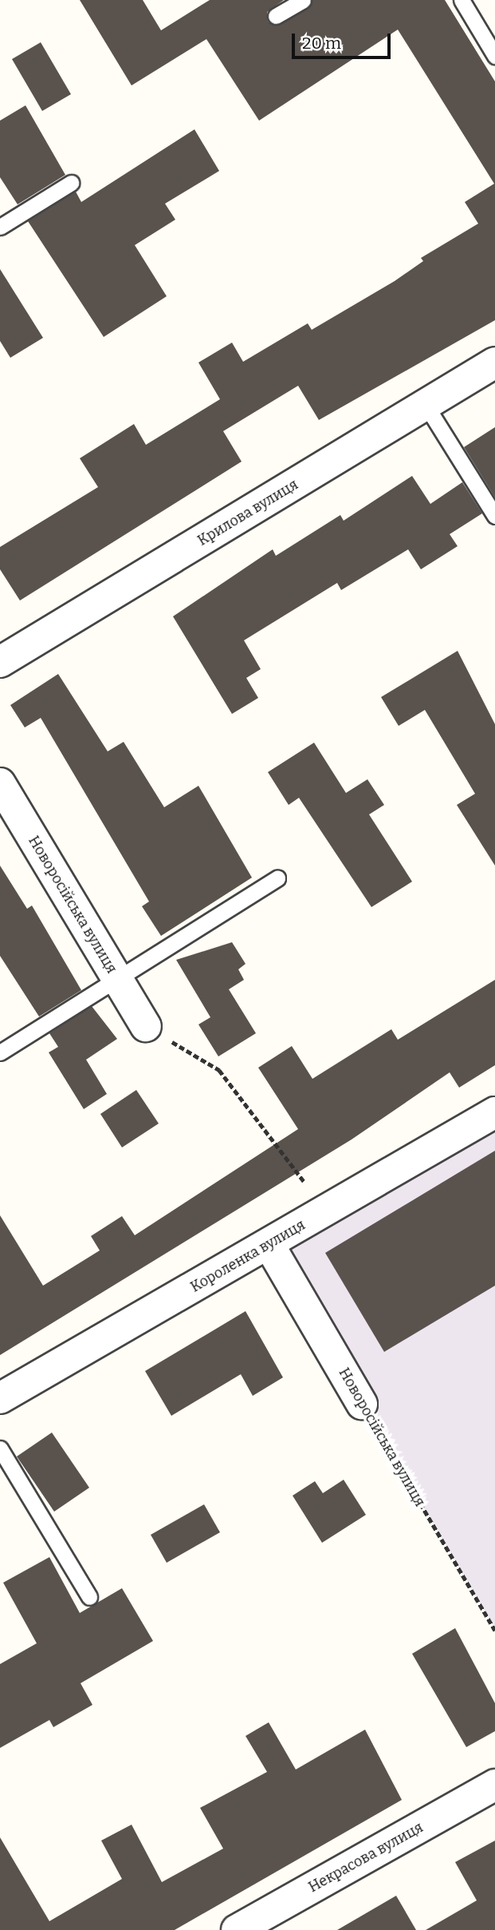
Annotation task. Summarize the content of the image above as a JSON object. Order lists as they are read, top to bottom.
{
  "streets": {
    "street": [
      "Крилова вулиця",
      "Новоросійська вулиця",
      "Короленка вулиця",
      "Некрасова вулиця"
    ]
  },
  "crossings": [
    ["Новоросійська вулиця", "Короленка вулиця"]
  ],
  "scale_bar": "20 m"
}
